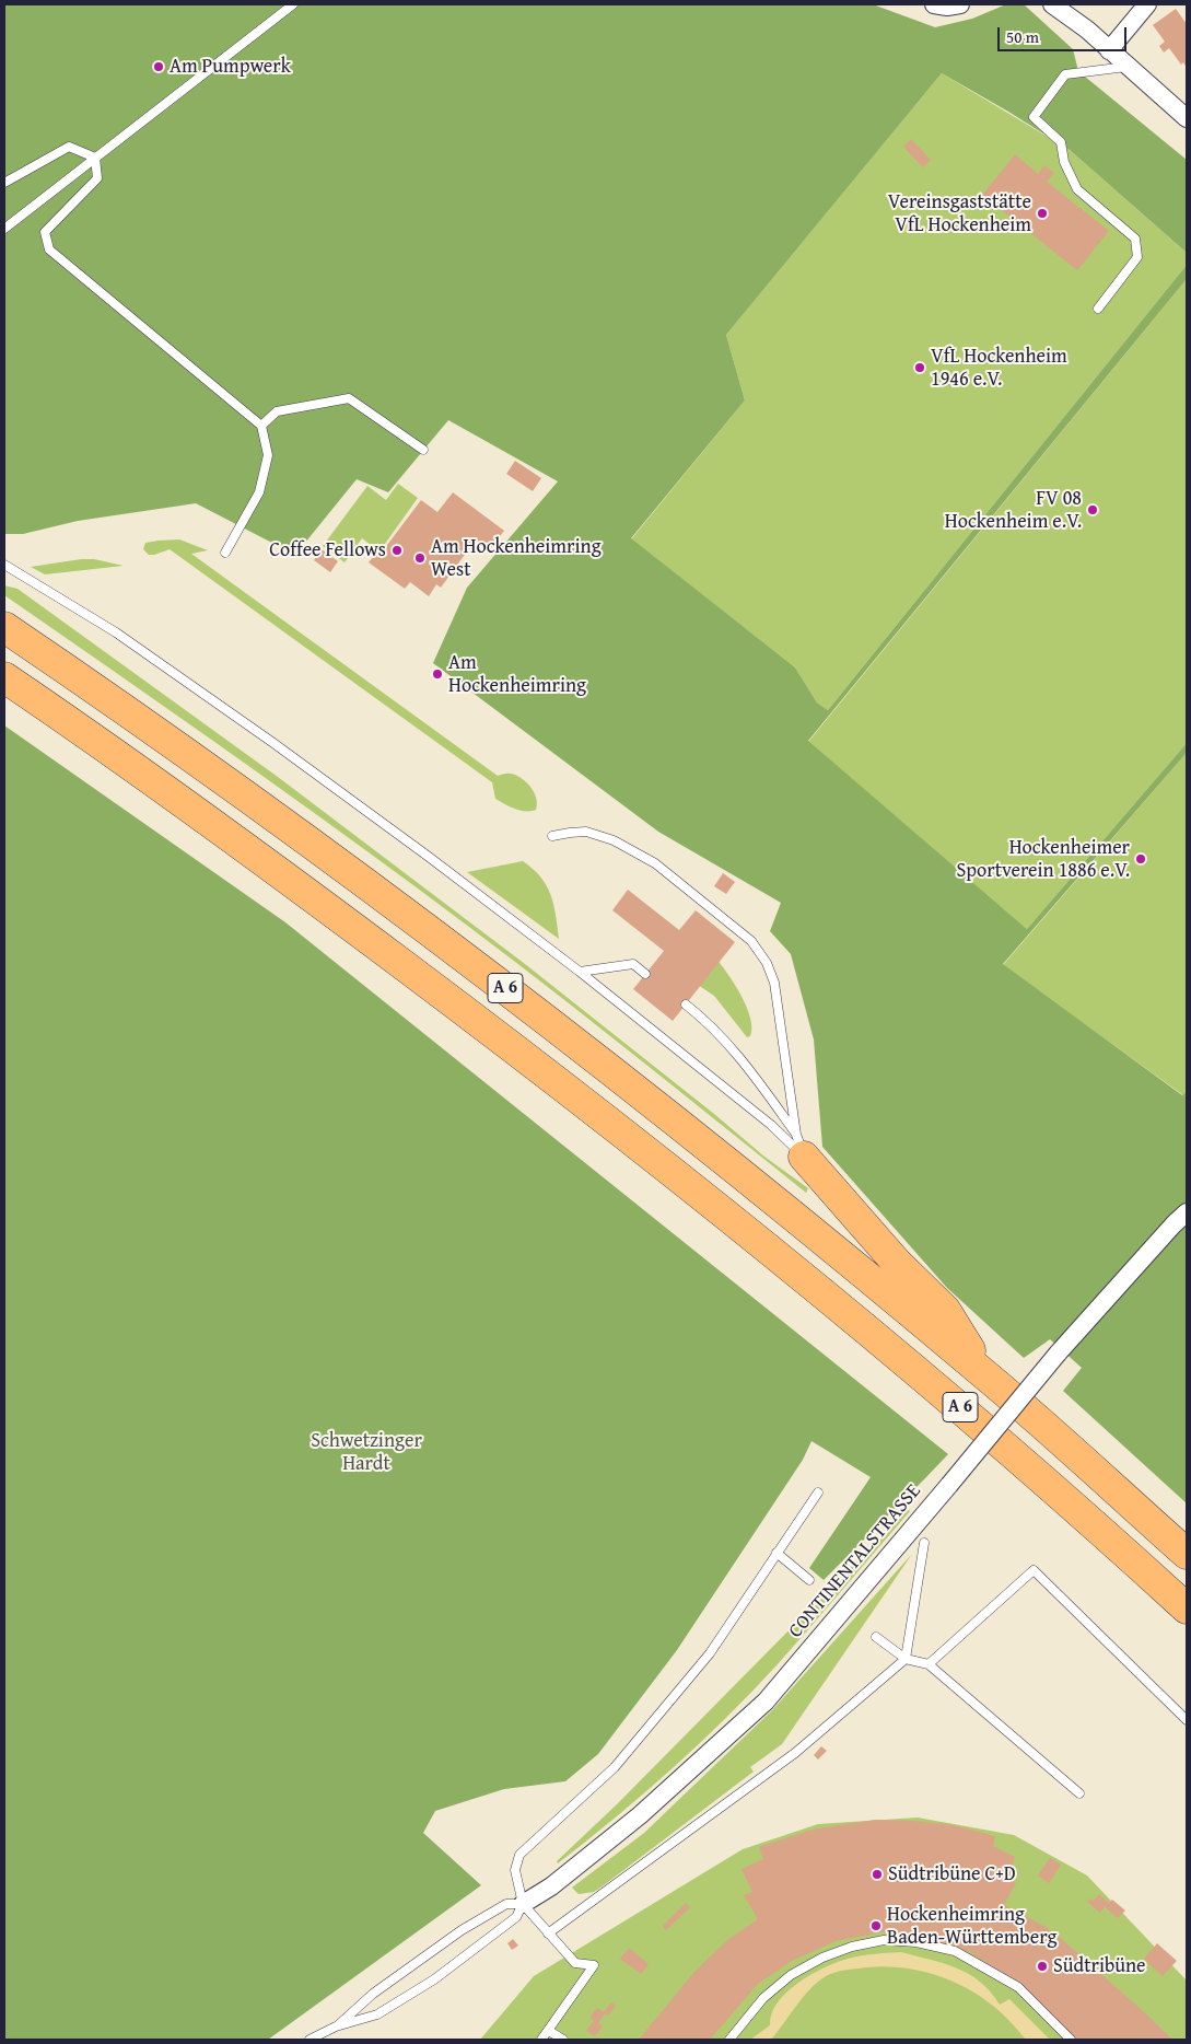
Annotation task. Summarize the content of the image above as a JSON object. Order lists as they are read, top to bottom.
{
  "streets": {
    "highway": ["A 6"],
    "street": ["CONTINENTALSTRASSE"]
  },
  "parks": ["Schwetzinger Hardt"],
  "places": [
    "Am Pumpwerk",
    "Vereinsgaststätte VfL Hockenheim",
    "VfL Hockenheim 1946 e.V.",
    "FV 08 Hockenheim e.V.",
    "Coffee Fellows",
    "Am Hockenheimring West",
    "Am Hockenheimring",
    "Hockenheimer Sportverein 1886 e.V.",
    "Südtribüne C+D",
    "Hockenheimring Baden-Württemberg",
    "Südtribüne"
  ],
  "scale_bar": "50 m"
}
